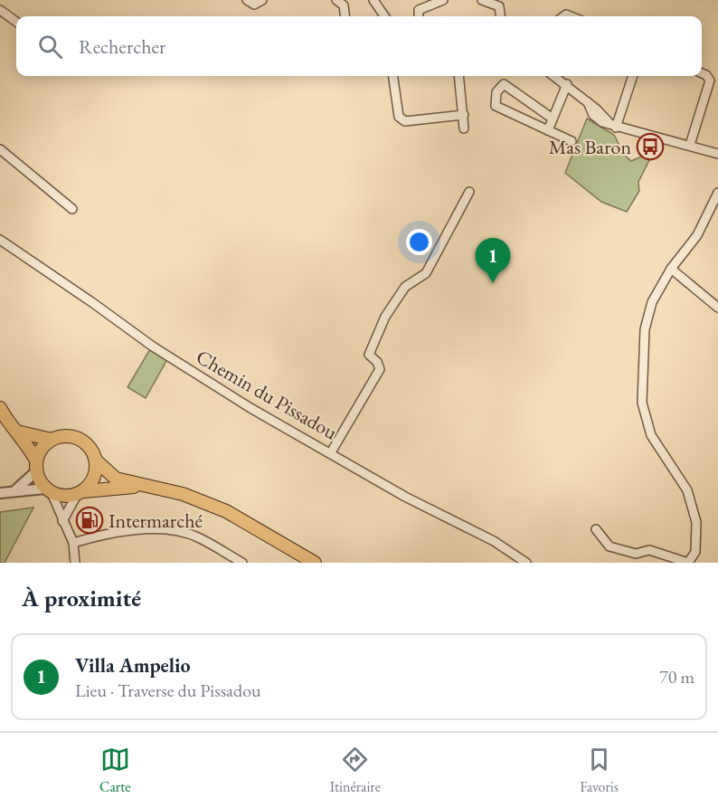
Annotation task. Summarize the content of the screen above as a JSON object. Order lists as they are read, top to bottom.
{
  "streets": {
    "street": ["Chemin du Pissadou"]
  },
  "places": {
    "bus stop": ["Mas Baron"],
    "fuel station": ["Intermarché"]
  },
  "page": {
    "search": "Rechercher",
    "pins": "1",
    "heading": "À proximité",
    "list": [
      {
        "mark": "1",
        "name": "Villa Ampelio",
        "note": "Lieu · Traverse du Pissadou",
        "value": "70 m"
      }
    ],
    "nav": ["Carte", "Itinéraire", "Favoris"]
  }
}
